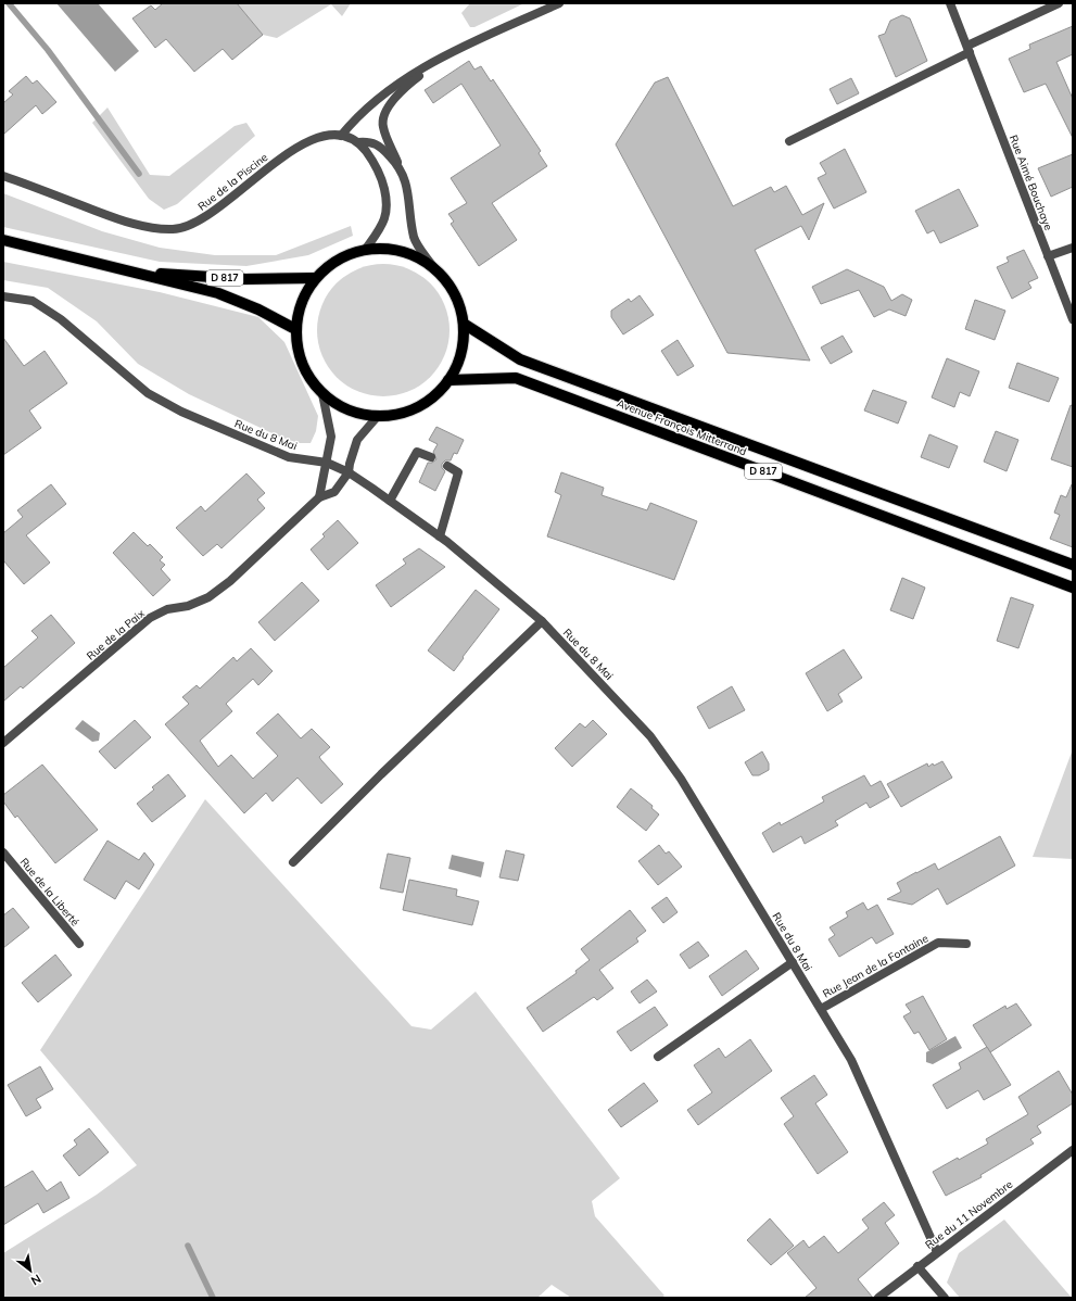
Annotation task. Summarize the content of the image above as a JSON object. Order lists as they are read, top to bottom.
{
  "streets": {
    "main road": ["D 817", "Avenue François Mitterrand"],
    "street": [
      "Rue de la Piscine",
      "Rue Aimé Bouchaye",
      "Rue du 8 Mai",
      "Rue de la Paix",
      "Rue de la Liberté",
      "Rue Jean de la Fontaine",
      "Rue du 11 Novembre"
    ]
  },
  "crossings": [
    ["Rue du 8 Mai", "Rue de la Paix"],
    ["Rue du 8 Mai", "Rue Jean de la Fontaine"],
    ["Rue du 8 Mai", "Rue du 11 Novembre"]
  ],
  "north": "bottom right"
}
